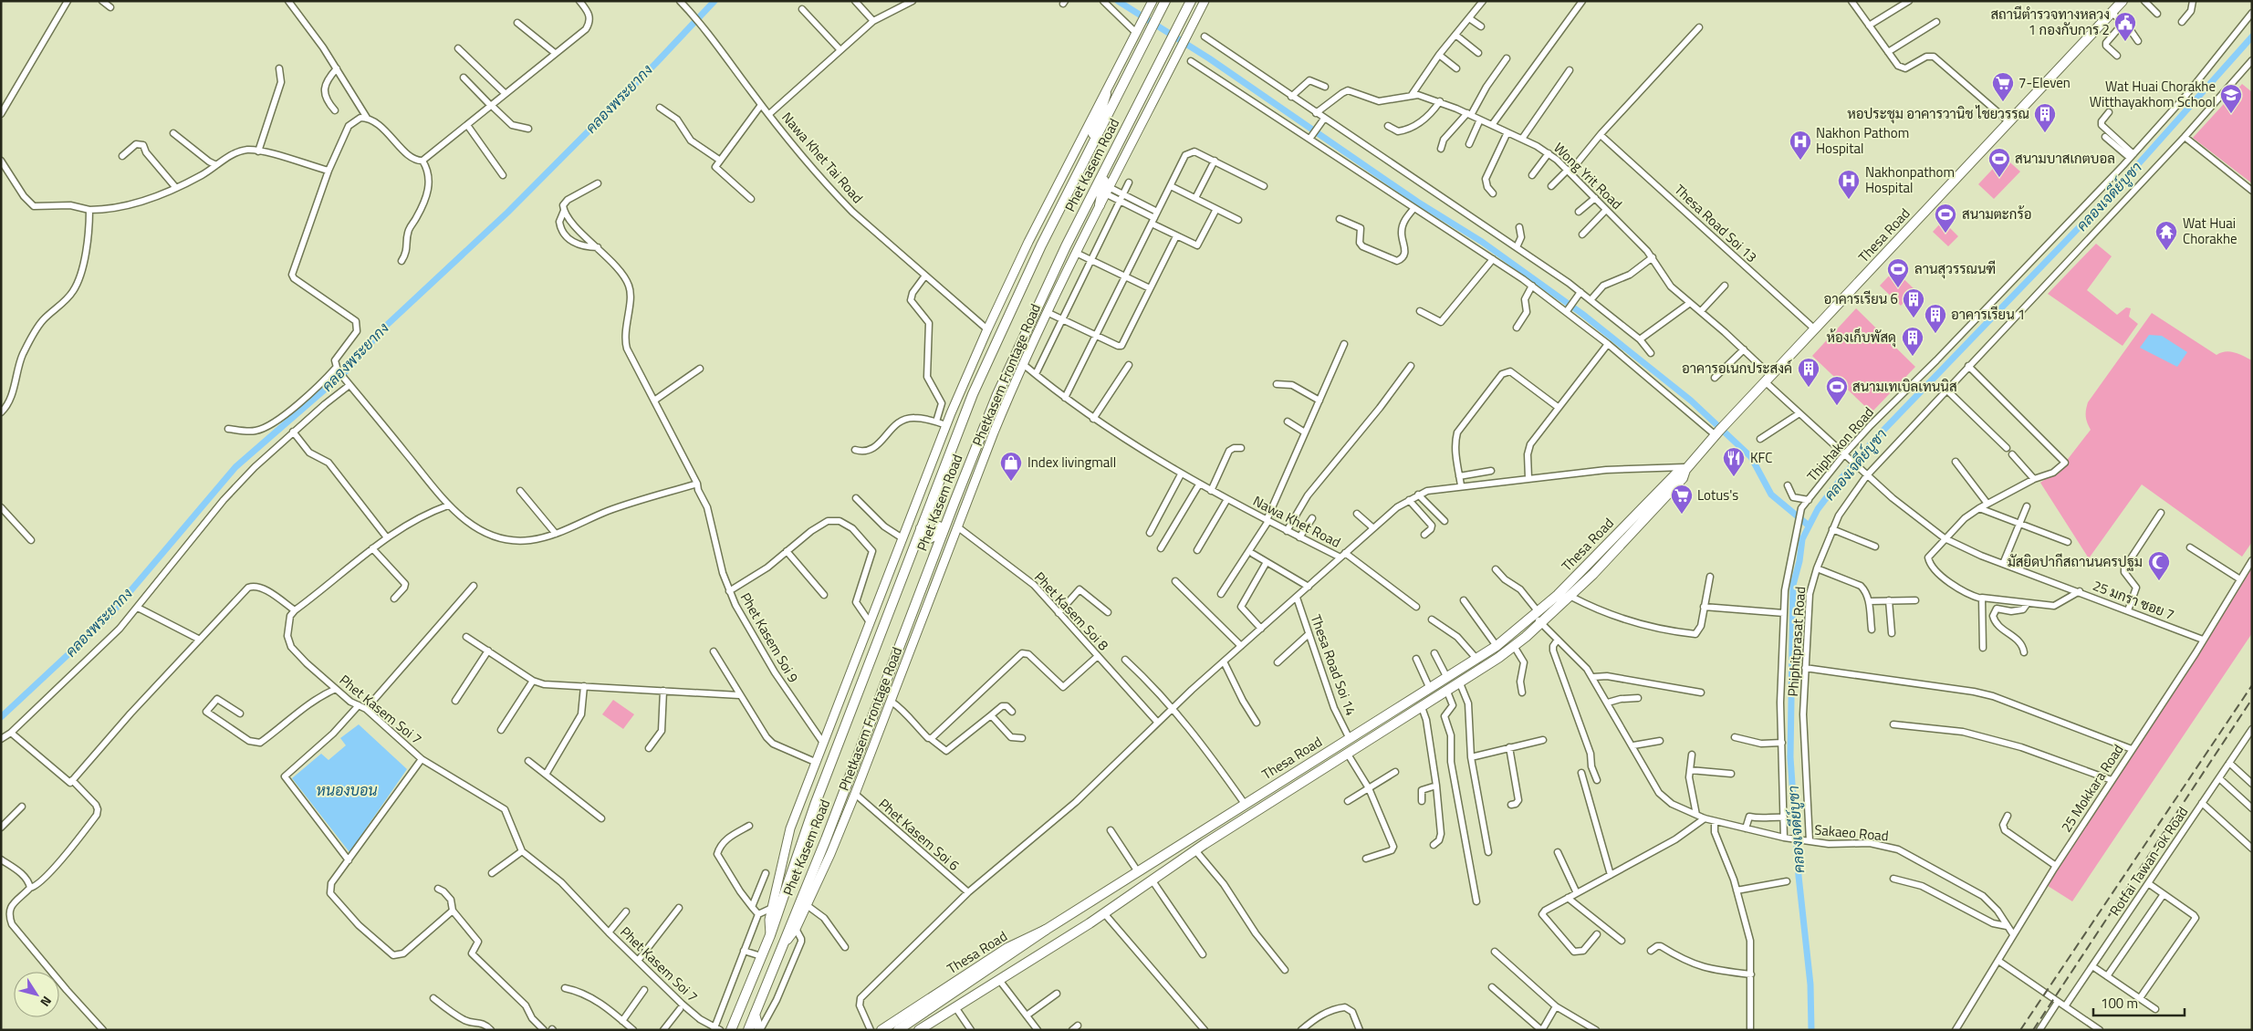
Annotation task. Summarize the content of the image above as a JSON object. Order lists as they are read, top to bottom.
{
  "streets": {
    "main road": ["Phet Kasem Road", "Thesa Road", "Phetkasem Frontage Road"],
    "street": [
      "Nawa Khet Tai Road",
      "Wong Yrit Road",
      "Thesa Road Soi 13",
      "Thiphakon Road",
      "Nawa Khet Road",
      "25 มกรา ซอย 7",
      "Phet Kasem Soi 8",
      "Phet Kasem Soi 9",
      "Phiphitprasat Road",
      "Thesa Road Soi 14",
      "Phet Kasem Soi 7",
      "25 Mokkara Road",
      "Sakaeo Road",
      "Phet Kasem Soi 6",
      "Rotfai Tawan-ok Road"
    ]
  },
  "crossings": [
    ["Phet Kasem Road", "Phetkasem Frontage Road"],
    ["Wong Yrit Road", "Thesa Road"],
    ["Wong Yrit Road", "25 มกรา ซอย 7"],
    ["Thesa Road Soi 13", "Thesa Road"],
    ["Thesa Road", "Nawa Khet Road"],
    ["Thesa Road", "Thesa Road Soi 14"],
    ["Thesa Road", "Sakaeo Road"],
    ["Phetkasem Frontage Road", "Nawa Khet Road"],
    ["Phetkasem Frontage Road", "Phet Kasem Soi 8"],
    ["Phetkasem Frontage Road", "Phet Kasem Soi 6"],
    ["Thiphakon Road", "25 มกรา ซอย 7"],
    ["Thiphakon Road", "Sakaeo Road"],
    ["25 มกรา ซอย 7", "Phiphitprasat Road"],
    ["25 มกรา ซอย 7", "25 Mokkara Road"],
    ["Phiphitprasat Road", "Sakaeo Road"],
    ["25 Mokkara Road", "Sakaeo Road"]
  ],
  "water": ["คลองพระยากง", "คลองเจดีย์บูชา", "หนองบอน"],
  "places": {
    "public building": ["สถานีตำรวจทางหลวง 1 กองกับการ 2"],
    "supermarket": ["7-Eleven", "Lotus's"],
    "school or university": ["Wat Huai Chorakhe Witthayakhom School"],
    "building": [
      "หอประชุม อาคารวานิช ไชยวรรณ",
      "อาคารเรียน 6",
      "อาคารเรียน 1",
      "ห้องเก็บพัสดุ",
      "อาคารอเนกประสงค์"
    ],
    "hospital": ["Nakhon Pathom Hospital", "Nakhonpathom Hospital"],
    "sports": [
      "สนามบาสเกตบอล",
      "สนามตะกร้อ",
      "ลานสุวรรณนฑี",
      "สนามเทเบิลเทนนิส"
    ],
    "temple": ["Wat Huai Chorakhe"],
    "restaurant": ["KFC"],
    "shop": ["Index livingmall"],
    "mosque": ["มัสยิดปากีสถานนครปฐม"]
  },
  "scale_bar": "100 m",
  "north": "bottom right"
}
